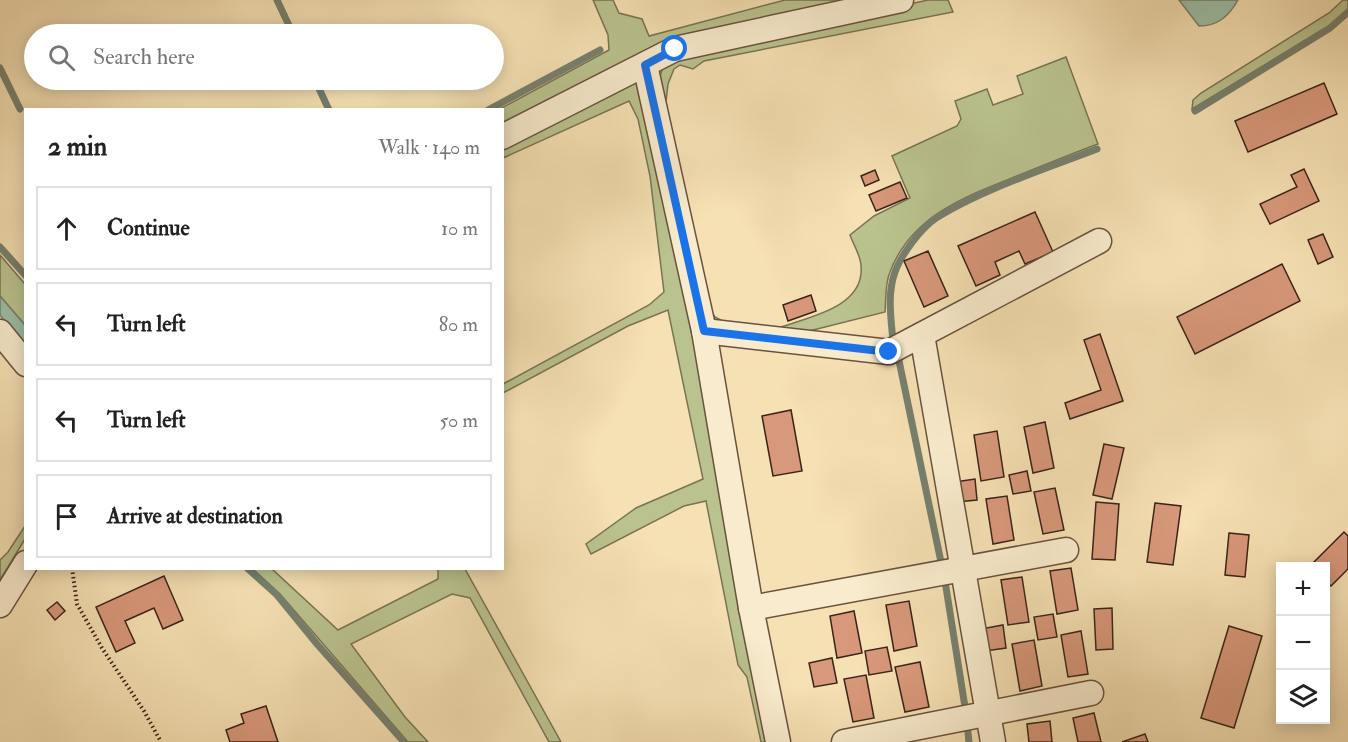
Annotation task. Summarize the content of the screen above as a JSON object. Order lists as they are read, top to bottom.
{
  "page": {
    "search": "Search here",
    "heading": ["2 min", "Walk · 140 m"],
    "list": [
      ["Continue", "10 m"],
      ["Turn left", "80 m"],
      ["Turn left", "50 m"],
      "Arrive at destination"
    ],
    "map_buttons": ["+", "−"]
  }
}
